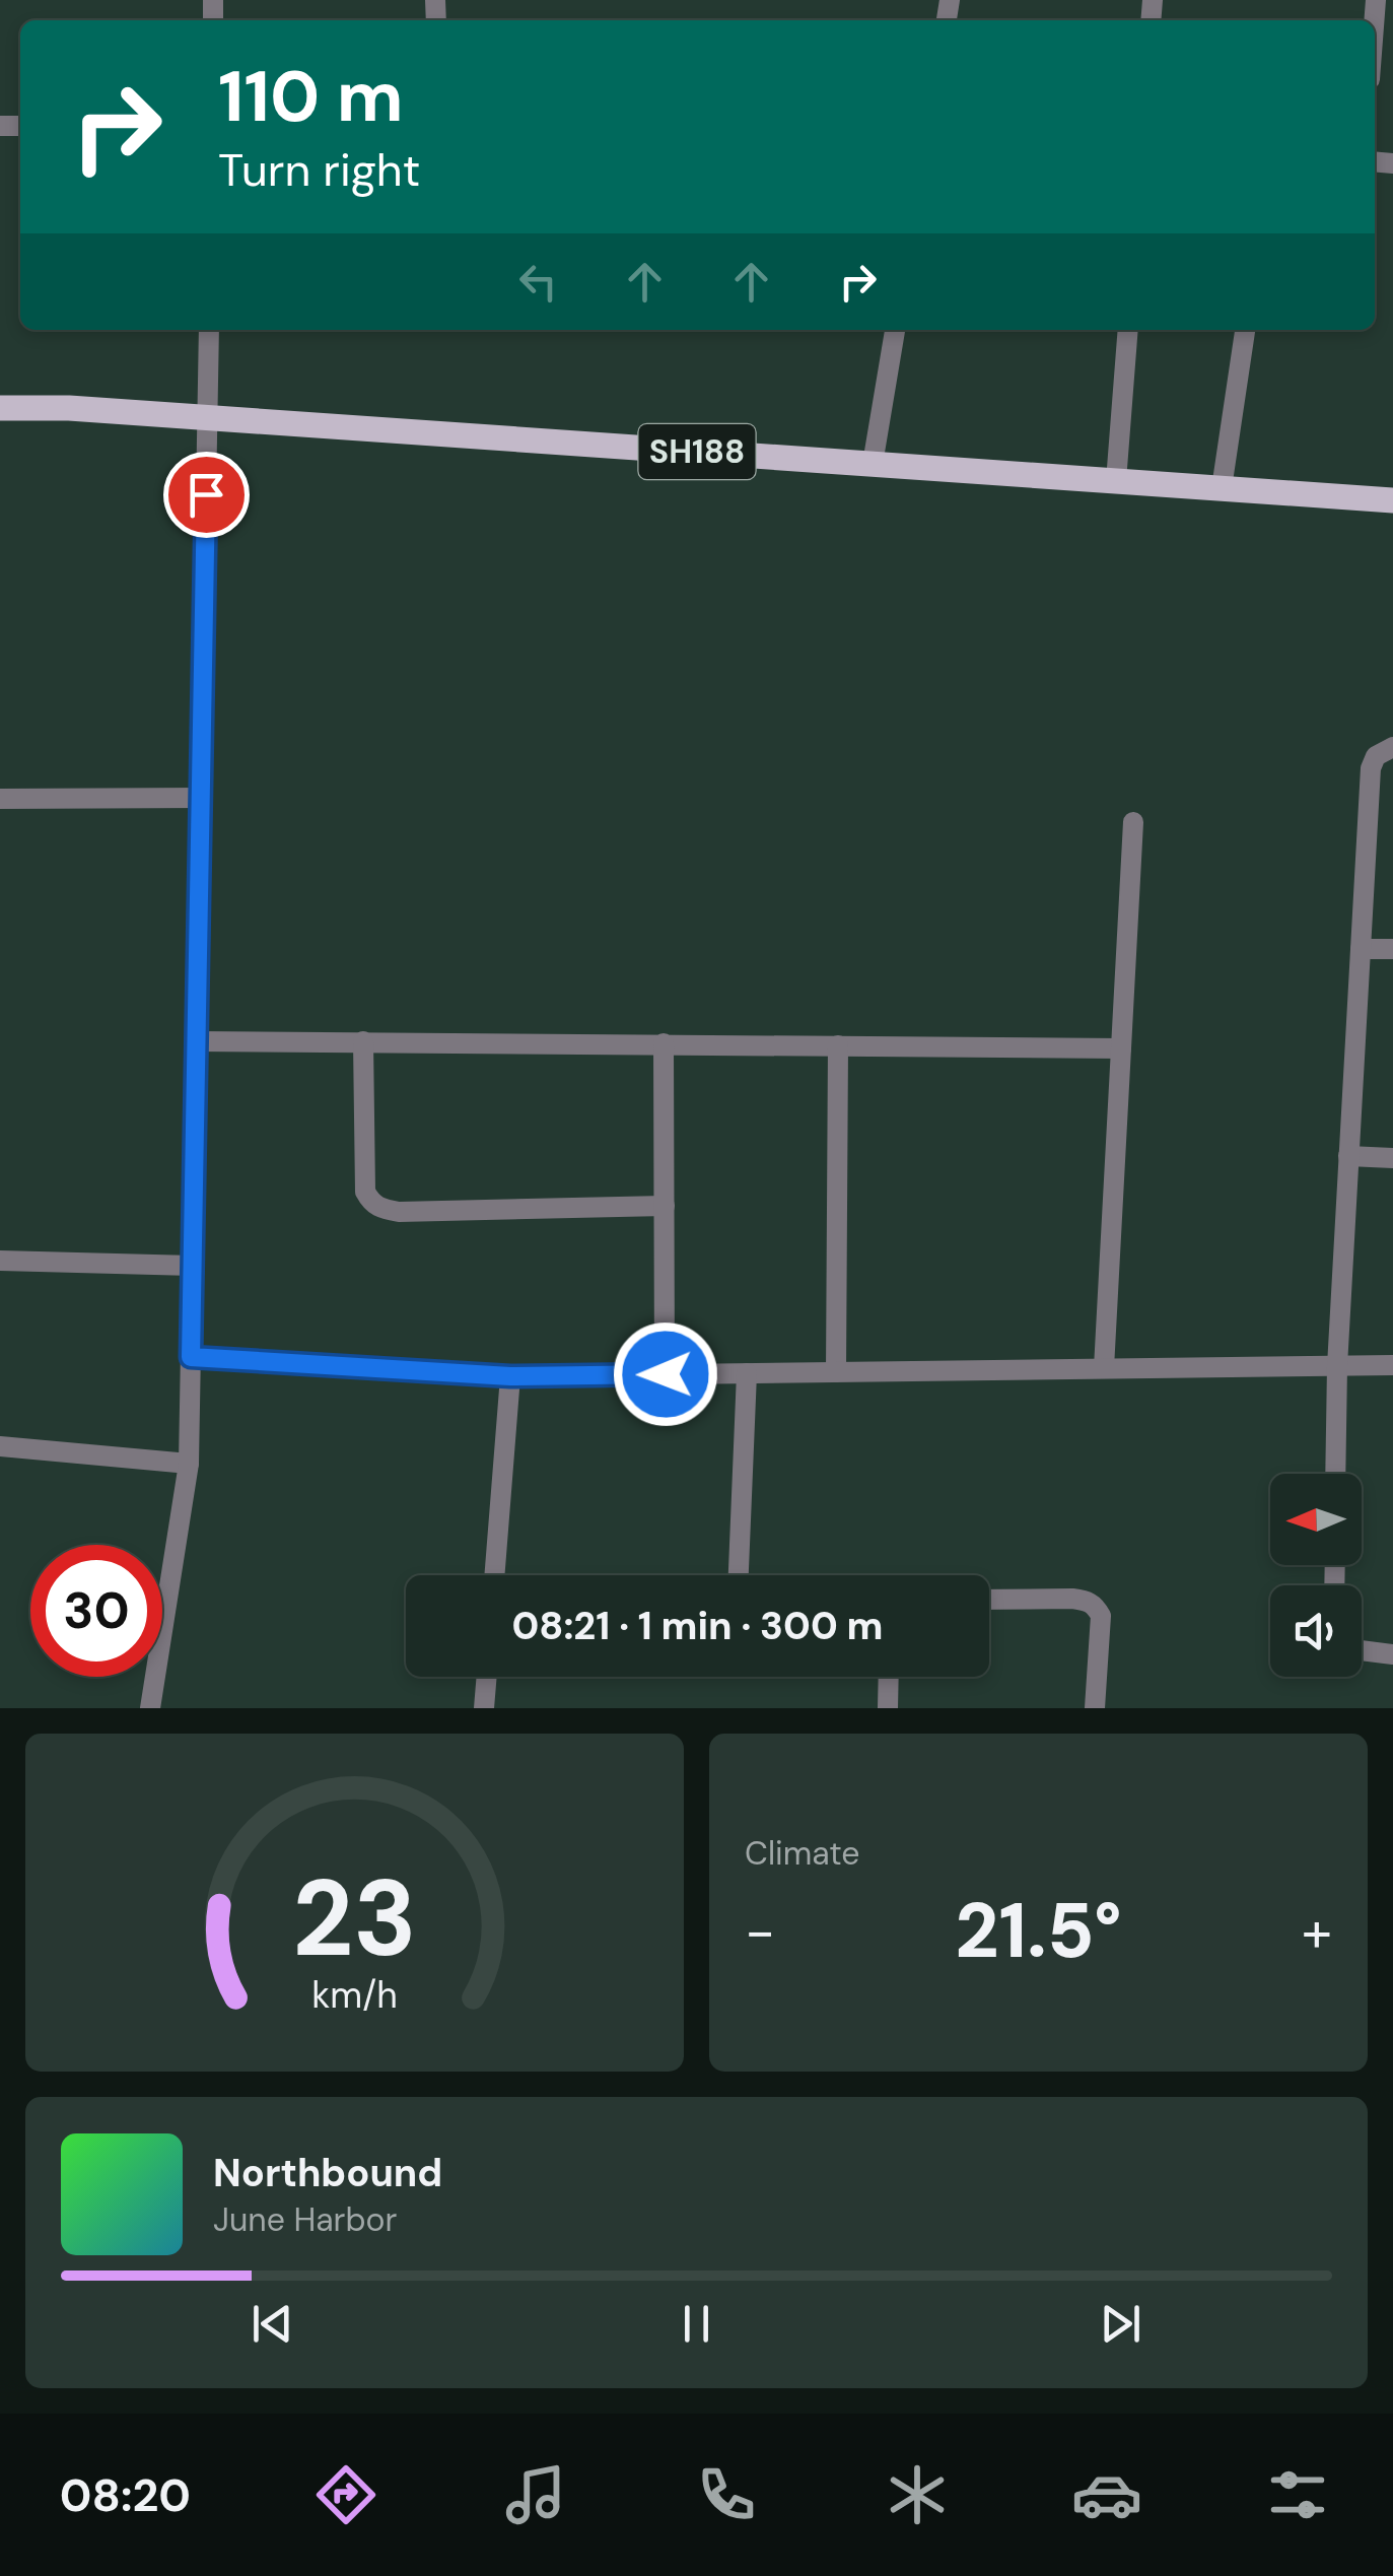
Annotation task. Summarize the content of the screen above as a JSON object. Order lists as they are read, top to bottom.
{
  "streets": {
    "main road": ["SH188"]
  },
  "north": "left",
  "page": {
    "turn": ["110 m", "Turn right"],
    "limit": "30",
    "trip": "08:21 · 1 min · 300 m",
    "tile": "Climate",
    "heat": ["−", "21.5°", "+"],
    "song": ["Northbound", "June Harbor"],
    "tabs": "08:20",
    "gauge": ["23", "km/h"]
  }
}
